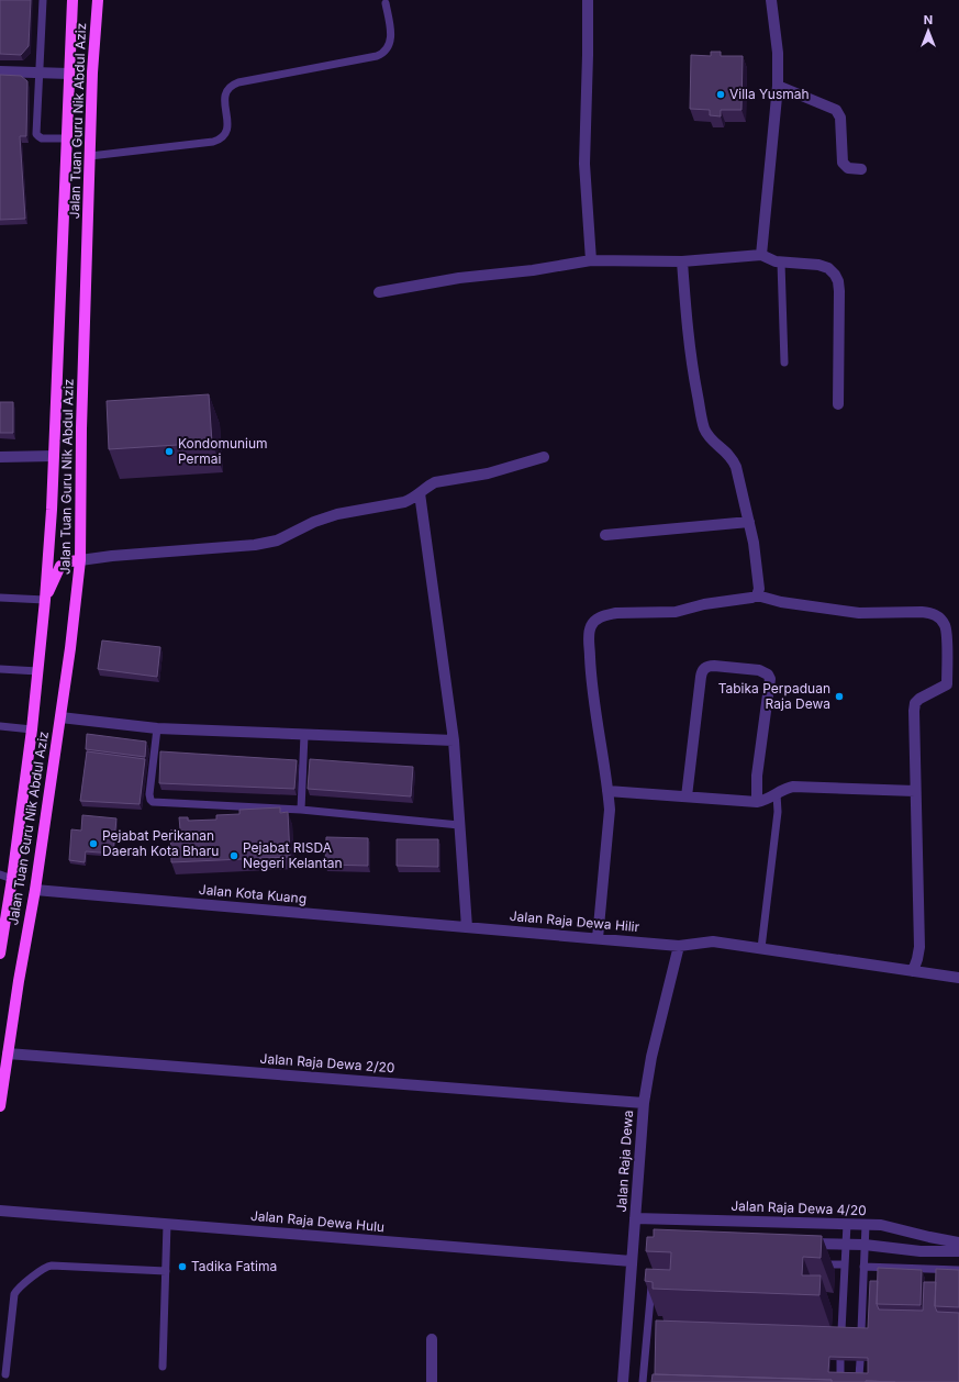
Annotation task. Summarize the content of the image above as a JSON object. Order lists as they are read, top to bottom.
{
  "streets": {
    "main road": ["Jalan Tuan Guru Nik Abdul Aziz"],
    "street": [
      "Jalan Kota Kuang",
      "Jalan Raja Dewa Hilir",
      "Jalan Raja Dewa 2/20",
      "Jalan Raja Dewa",
      "Jalan Raja Dewa 4/20",
      "Jalan Raja Dewa Hulu"
    ]
  },
  "crossings": [
    ["Jalan Tuan Guru Nik Abdul Aziz", "Jalan Kota Kuang"],
    ["Jalan Tuan Guru Nik Abdul Aziz", "Jalan Raja Dewa 2/20"],
    ["Jalan Kota Kuang", "Jalan Raja Dewa Hilir"],
    ["Jalan Raja Dewa Hilir", "Jalan Raja Dewa"],
    ["Jalan Raja Dewa 2/20", "Jalan Raja Dewa"],
    ["Jalan Raja Dewa", "Jalan Raja Dewa 4/20"],
    ["Jalan Raja Dewa", "Jalan Raja Dewa Hulu"]
  ],
  "places": [
    "Villa Yusmah",
    "Kondomunium Permai",
    "Tabika Perpaduan Raja Dewa",
    "Pejabat Perikanan Daerah Kota Bharu",
    "Pejabat RISDA Negeri Kelantan",
    "Tadika Fatima"
  ],
  "north": "top"
}
